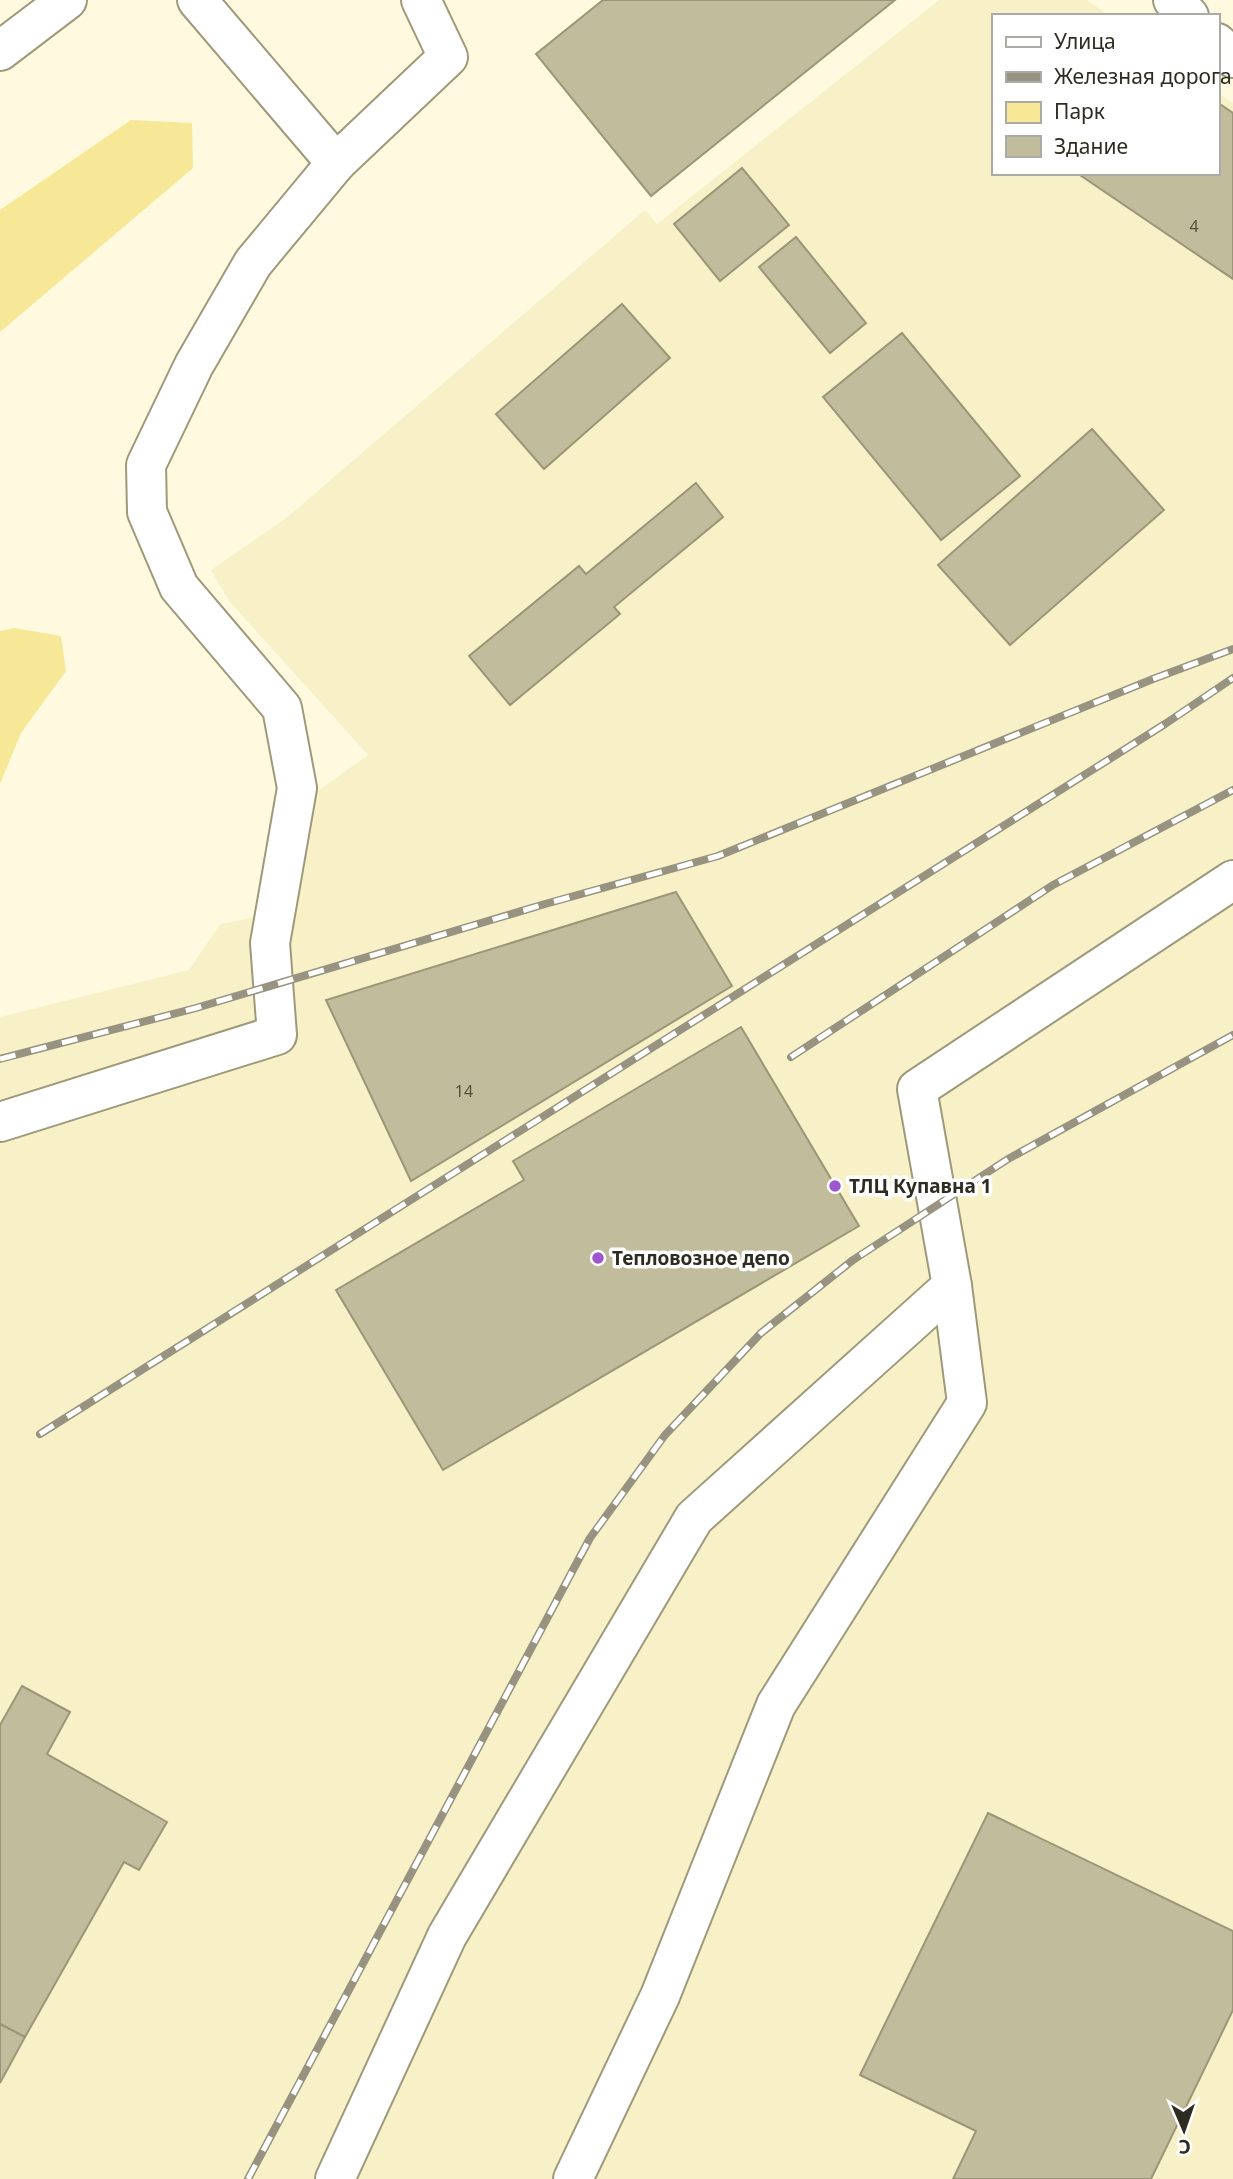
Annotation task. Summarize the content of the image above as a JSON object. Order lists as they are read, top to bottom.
{
  "places": ["ТЛЦ Купавна 1", "Тепловозное депо"],
  "house_numbers": ["4", "14"],
  "legend": [
    "Улица",
    "Железная дорога",
    "Парк",
    "Здание"
  ],
  "north": "bottom"
}
